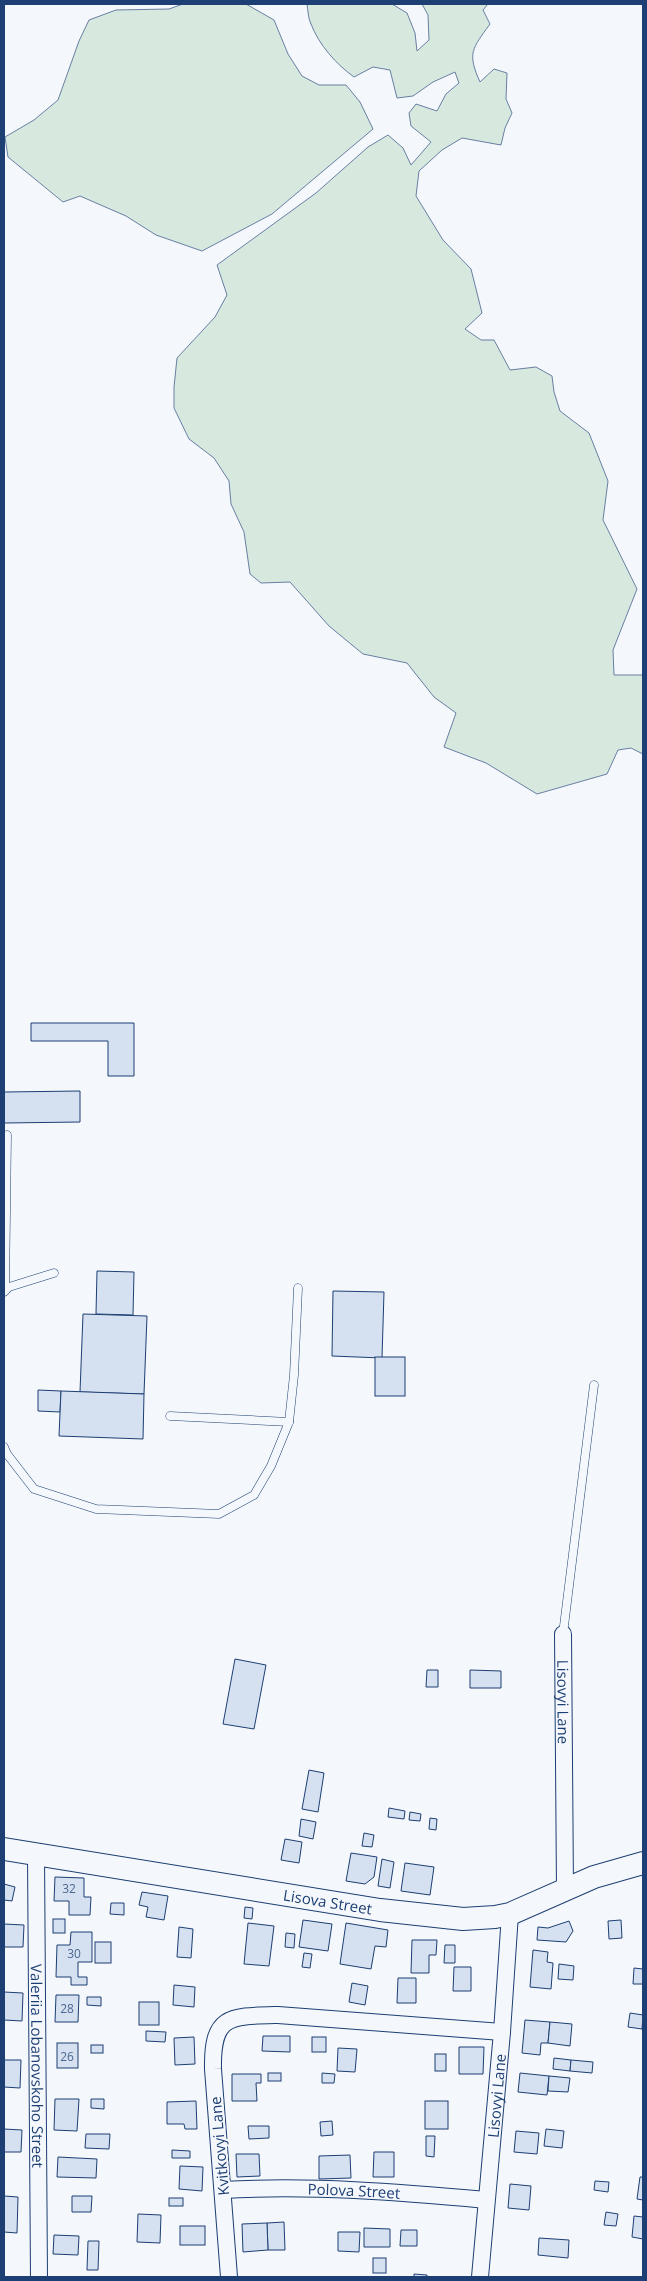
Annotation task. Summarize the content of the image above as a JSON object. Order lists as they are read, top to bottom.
{
  "streets": {
    "main road": ["Lisova Street"],
    "street": [
      "Lisovyi Lane",
      "Valeriia Lobanovskoho Street",
      "Kvitkovyi Lane",
      "Polova Street"
    ]
  },
  "crossings": [
    ["Lisovyi Lane", "Lisova Street"],
    ["Lisovyi Lane", "Kvitkovyi Lane"],
    ["Lisovyi Lane", "Polova Street"],
    ["Lisova Street", "Valeriia Lobanovskoho Street"],
    ["Kvitkovyi Lane", "Polova Street"]
  ],
  "house_numbers": [
    "32",
    "30",
    "28",
    "26"
  ]
}
